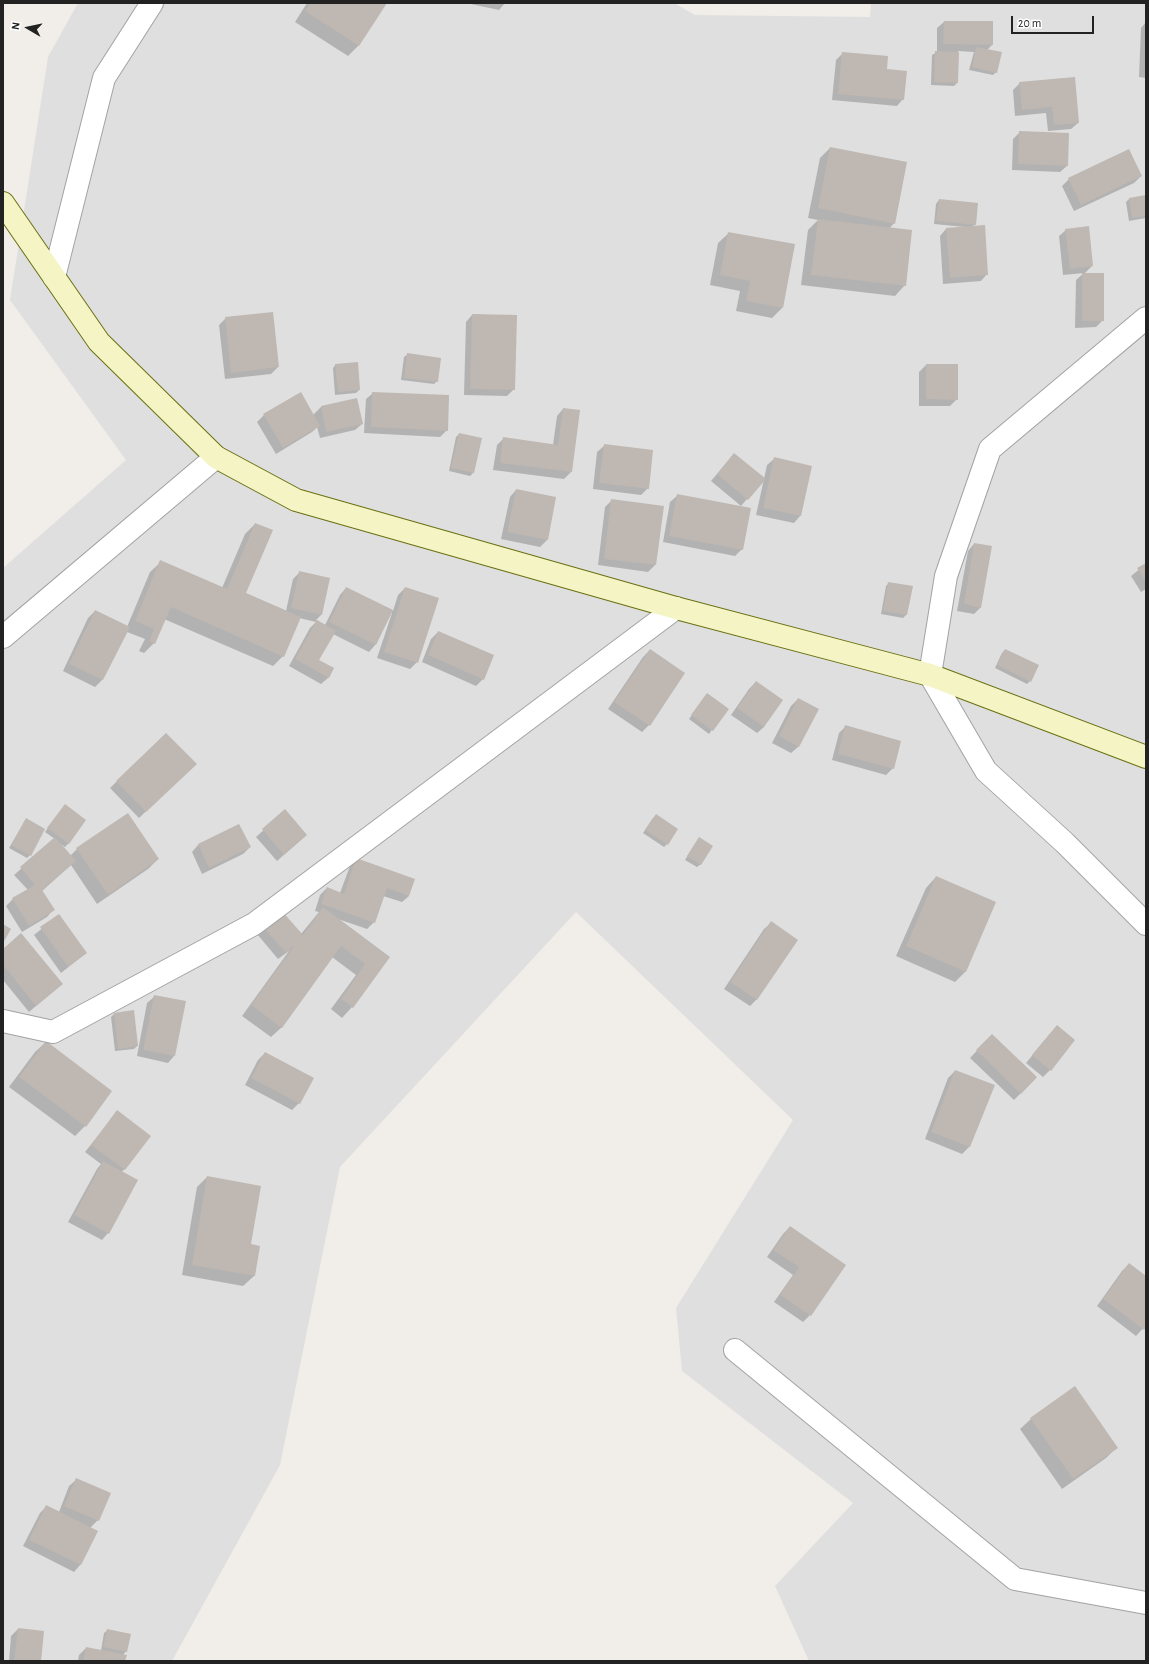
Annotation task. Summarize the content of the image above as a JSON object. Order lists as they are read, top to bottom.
{
  "scale_bar": "20 m",
  "north": "left"
}
